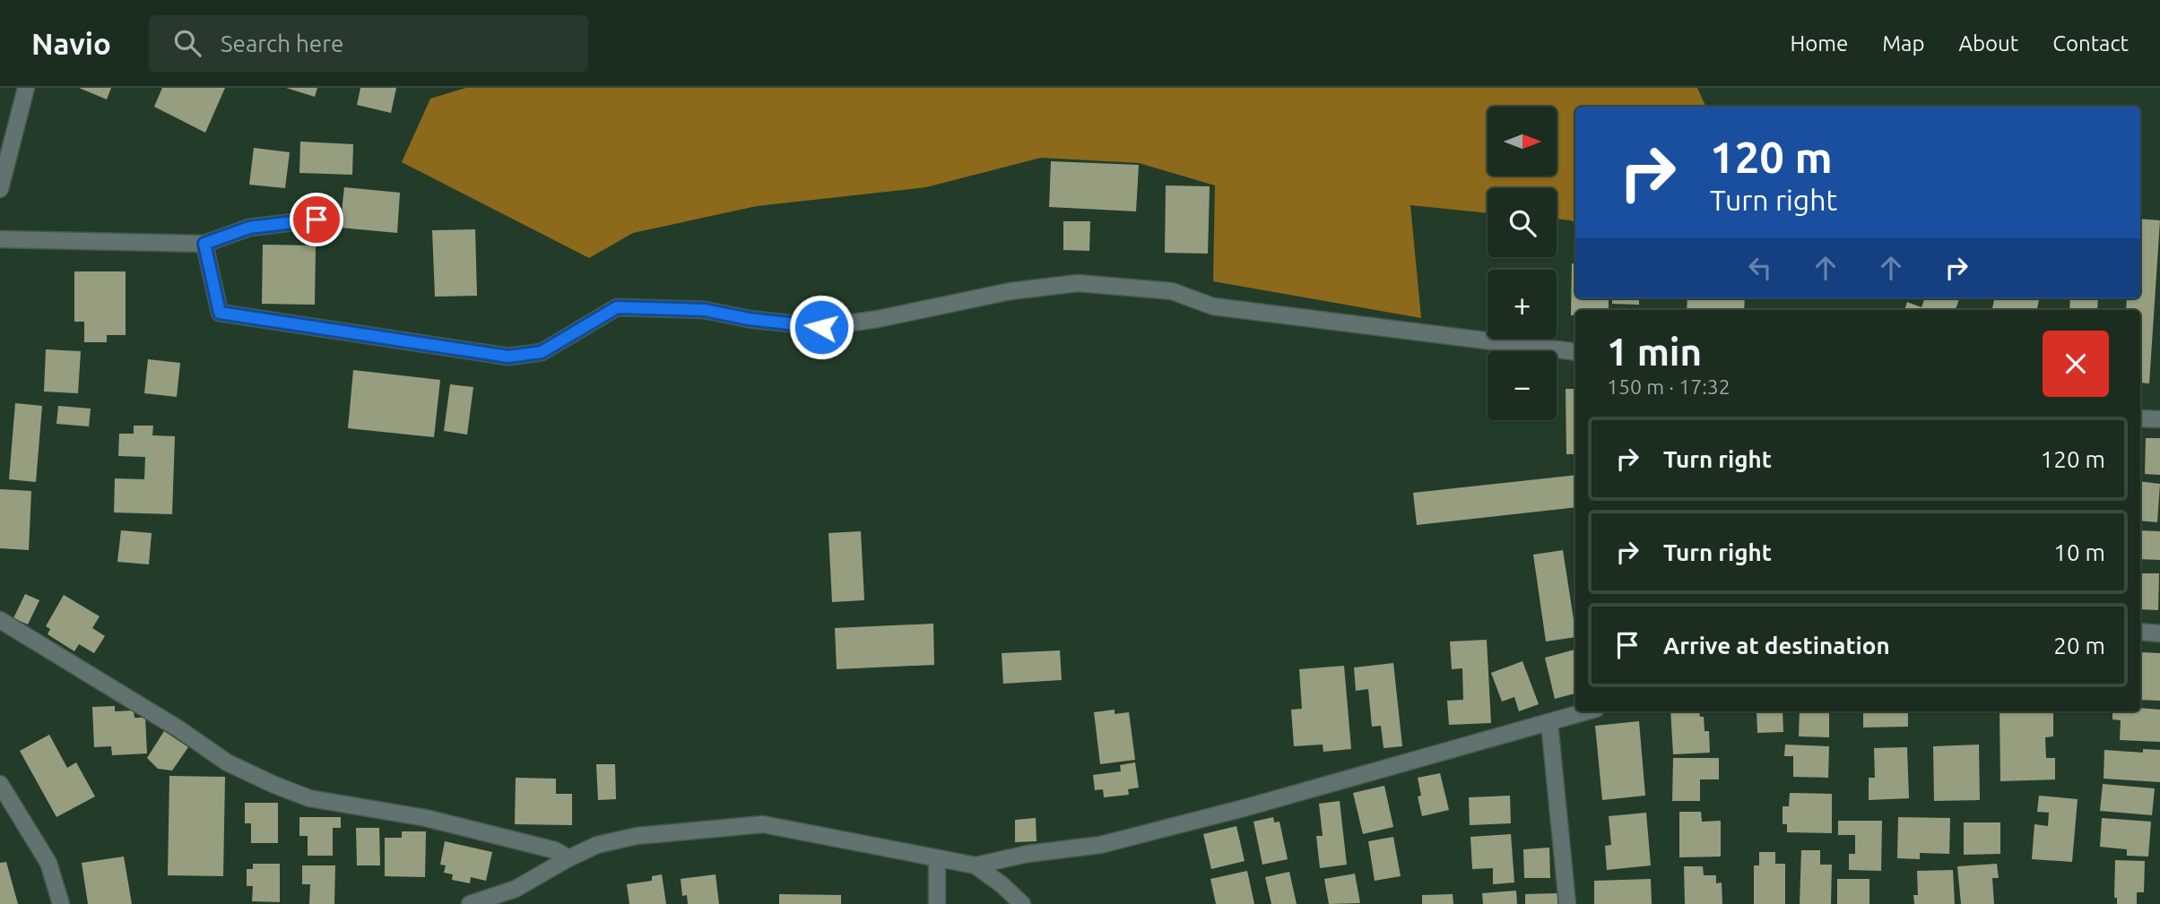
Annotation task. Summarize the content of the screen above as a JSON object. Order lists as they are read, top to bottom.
{
  "north": "right",
  "page": {
    "header": "Navio",
    "search": "Search here",
    "nav": [
      "Home",
      "Map",
      "About",
      "Contact"
    ],
    "map_buttons": ["+", "−"],
    "turn": ["120 m", "Turn right"],
    "heading": ["1 min", "150 m · 17:32"],
    "list": [
      {
        "name": "Turn right",
        "value": "120 m"
      },
      {
        "name": "Turn right",
        "value": "10 m"
      },
      {
        "name": "Arrive at destination",
        "value": "20 m"
      }
    ]
  }
}
